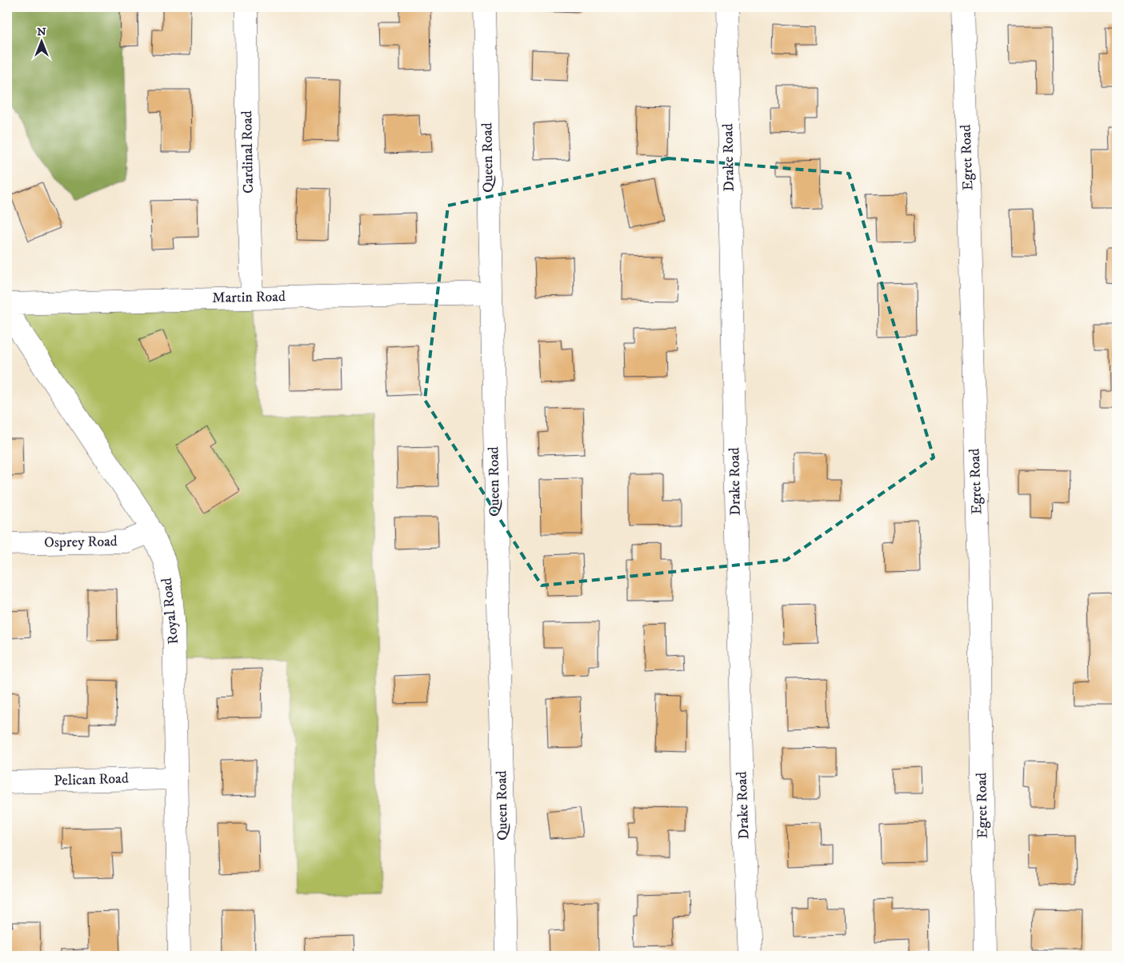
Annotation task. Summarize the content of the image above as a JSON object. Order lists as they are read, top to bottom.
{
  "streets": {
    "street": [
      "Cardinal Road",
      "Queen Road",
      "Drake Road",
      "Egret Road",
      "Martin Road",
      "Osprey Road",
      "Royal Road",
      "Pelican Road"
    ]
  },
  "crossings": [
    ["Cardinal Road", "Martin Road"],
    ["Queen Road", "Martin Road"],
    ["Osprey Road", "Royal Road"],
    ["Royal Road", "Pelican Road"]
  ],
  "north": "top"
}
